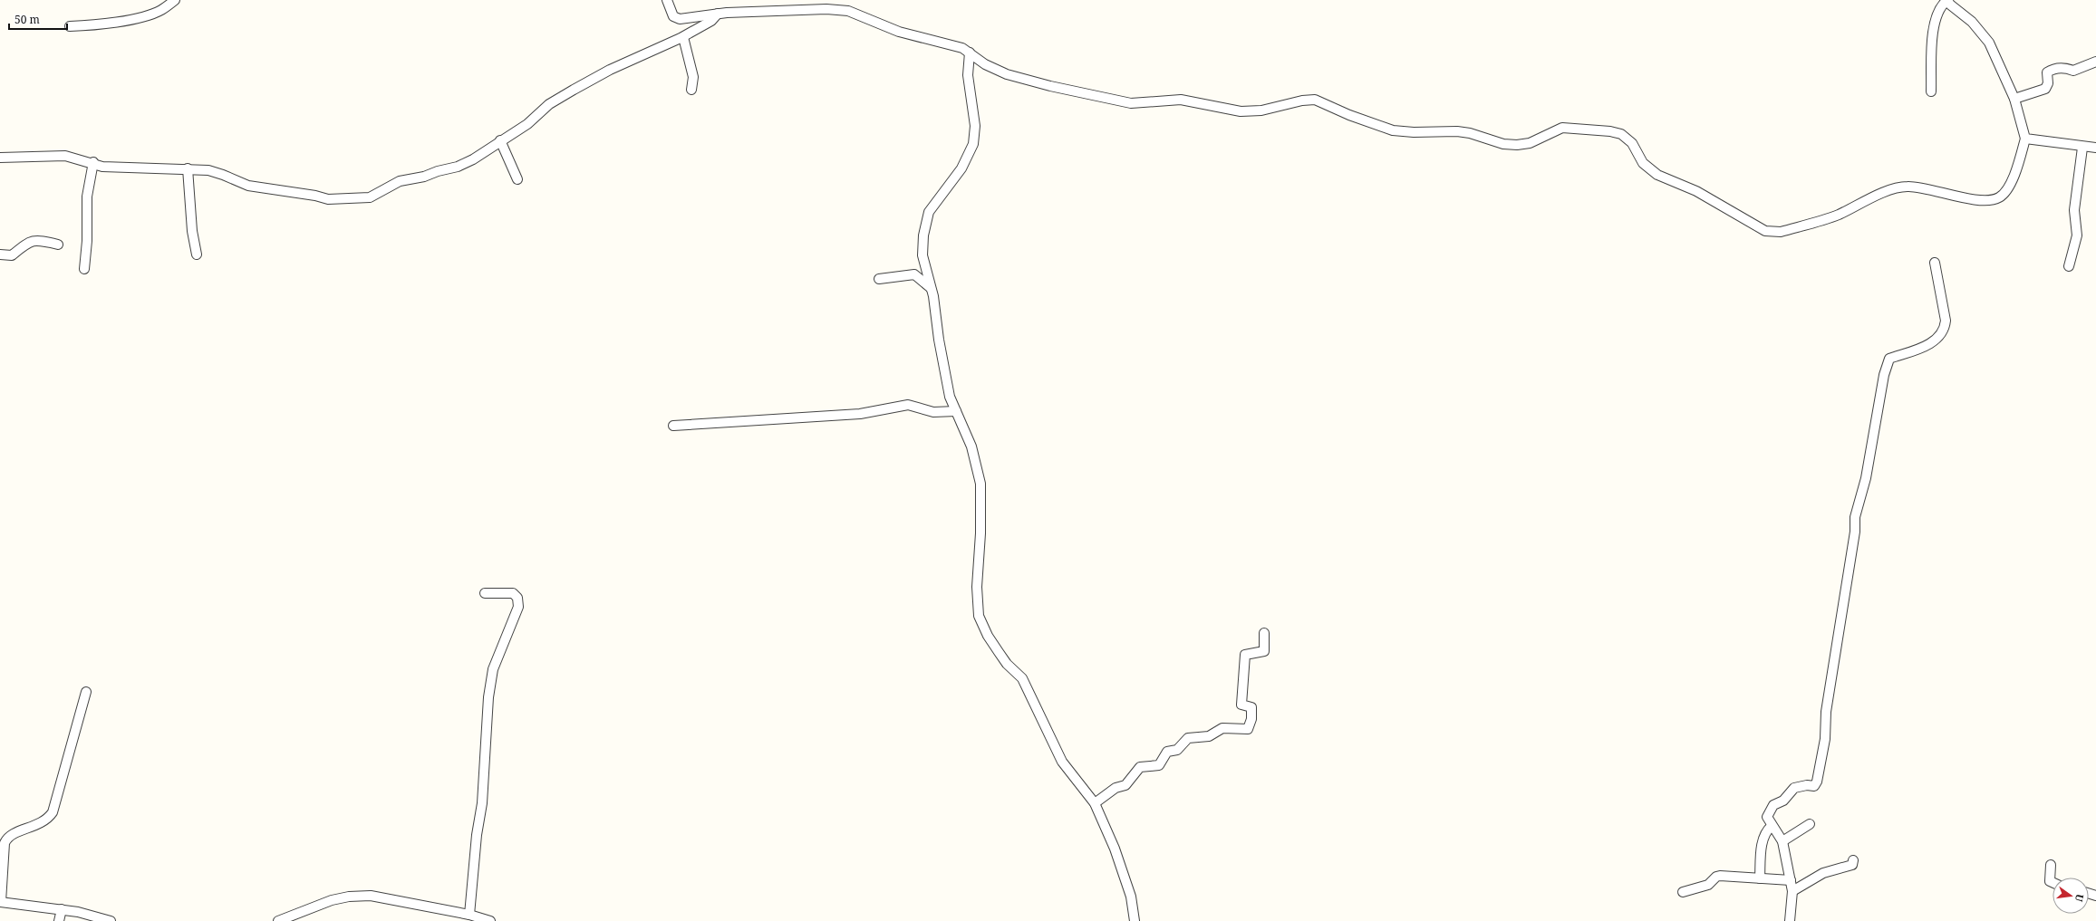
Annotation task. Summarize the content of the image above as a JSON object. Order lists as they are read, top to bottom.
{
  "scale_bar": "50 m",
  "north": "right"
}
